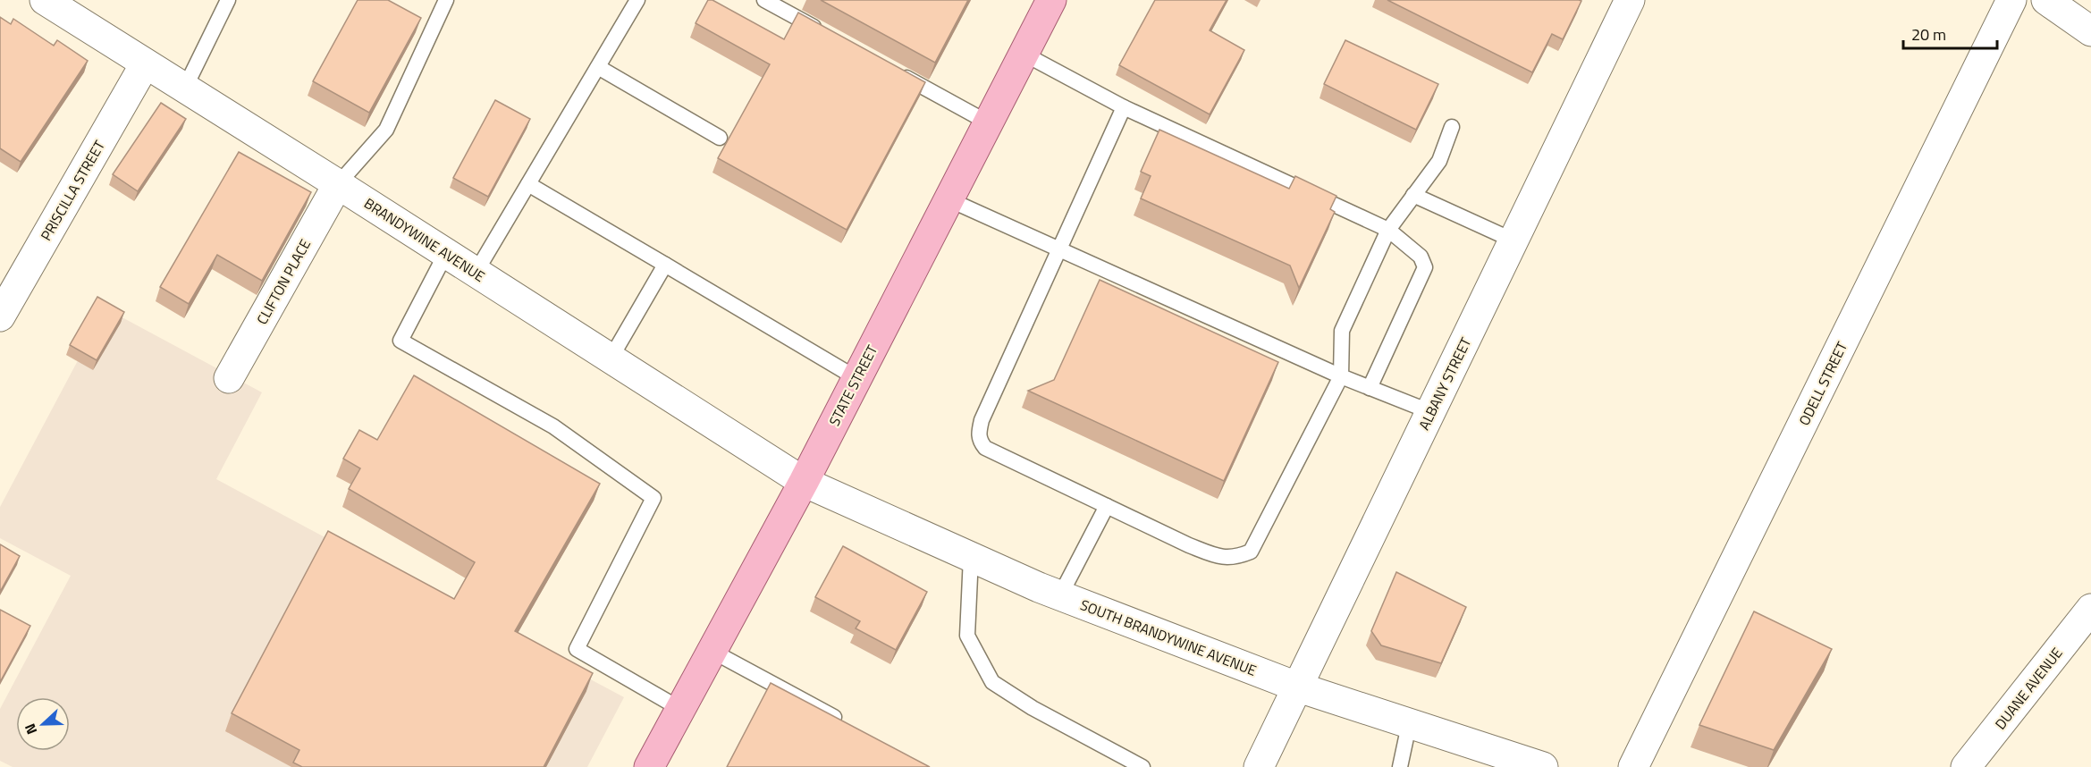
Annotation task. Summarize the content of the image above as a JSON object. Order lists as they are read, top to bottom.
{
  "streets": {
    "main road": ["STATE STREET"],
    "street": [
      "PRISCILLA STREET",
      "BRANDYWINE AVENUE",
      "CLIFTON PLACE",
      "ALBANY STREET",
      "ODELL STREET",
      "SOUTH BRANDYWINE AVENUE",
      "DUANE AVENUE"
    ]
  },
  "crossings": [
    ["PRISCILLA STREET", "BRANDYWINE AVENUE"],
    ["BRANDYWINE AVENUE", "CLIFTON PLACE"],
    ["BRANDYWINE AVENUE", "STATE STREET"],
    ["BRANDYWINE AVENUE", "SOUTH BRANDYWINE AVENUE"],
    ["ALBANY STREET", "SOUTH BRANDYWINE AVENUE"],
    ["STATE STREET", "SOUTH BRANDYWINE AVENUE"]
  ],
  "scale_bar": "20 m",
  "north": "left"
}
